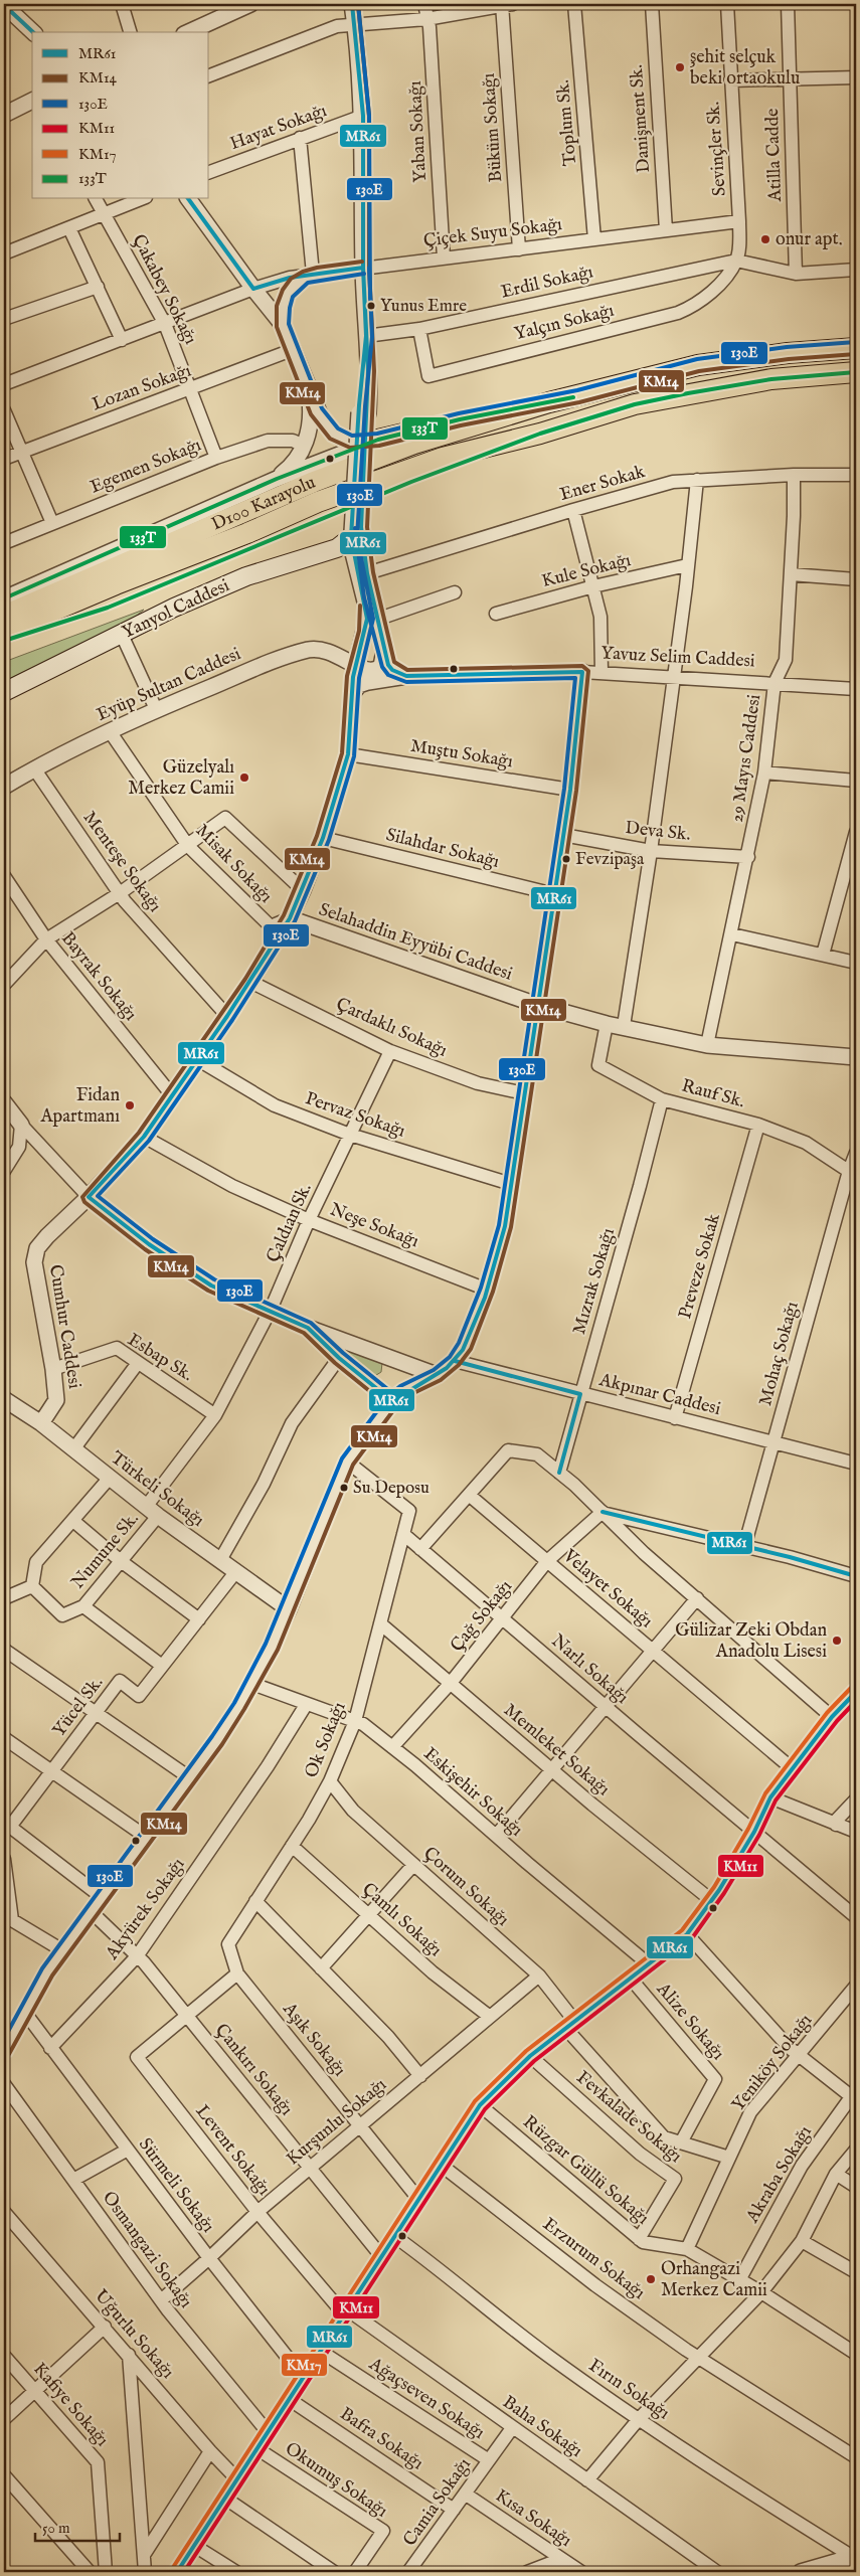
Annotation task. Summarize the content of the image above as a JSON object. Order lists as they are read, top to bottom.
{
  "streets": {
    "highway": ["D100 Karayolu"],
    "main road": ["Yanyol Caddesi"],
    "street": [
      "Danişment Sk.",
      "Toplum Sk.",
      "Hayat Sokağı",
      "Büküm Sokağı",
      "Yaban Sokağı",
      "Sevinçler Sk.",
      "Atilla Cadde",
      "Çiçek Suyu Sokağı",
      "Erdil Sokağı",
      "Çakabey Sokağı",
      "Yalçın Sokağı",
      "Lozan Sokağı",
      "Egemen Sokağı",
      "Ener Sokak",
      "Kule Sokağı",
      "Yavuz Selim Caddesi",
      "Eyüp Sultan Caddesi",
      "Muştu Sokağı",
      "29 Mayıs Caddesi",
      "Deva Sk.",
      "Silahdar Sokağı",
      "Menteşe Sokağı",
      "Misak Sokağı",
      "Selahaddin Eyyübi Caddesi",
      "Bayrak Sokağı",
      "Çardaklı Sokağı",
      "Rauf Sk.",
      "Pervaz Sokağı",
      "Çaldıan Sk.",
      "Neşe Sokağı",
      "Preveze Sokak",
      "Mızrak Sokağı",
      "Cumhur Caddesi",
      "Mohaç Sokağı",
      "Esbap Sk.",
      "Akpınar Caddesi",
      "Türkeli Sokağı",
      "Numune Sk.",
      "Velayet Sokağı",
      "Çağ Sokağı",
      "Narlı Sokağı",
      "Yücel Sk.",
      "Ok Sokağı",
      "Memleket Sokağı",
      "Eskişehir Sokağı",
      "Çorum Sokağı",
      "Akyürek Sokağı",
      "Çamlı Sokağı",
      "Alize Sokağı",
      "Aşık Sokağı",
      "Yeniköy Sokağı",
      "Çankırı Sokağı",
      "Fevkalade Sokağı",
      "Kurşunlu Sokağı",
      "Levent Sokağı",
      "Rüzgar Güllü Sokağı",
      "Akraba Sokağı",
      "Sürmeli Sokağı",
      "Osmangazi Sokağı",
      "Erzurum Sokağı",
      "Uğurlu Sokağı",
      "Fırın Sokağı",
      "Ağaçseven Sokağı",
      "Kafiye Sokağı",
      "Baha Sokağı",
      "Bafra Sokağı",
      "Okumuş Sokağı",
      "Camia Sokağı",
      "Kısa Sokağı"
    ]
  },
  "crossings": [
    ["Danişment Sk.", "Çiçek Suyu Sokağı"],
    ["Toplum Sk.", "Çiçek Suyu Sokağı"],
    ["Büküm Sokağı", "Çiçek Suyu Sokağı"],
    ["Yaban Sokağı", "Çiçek Suyu Sokağı"],
    ["Sevinçler Sk.", "Çiçek Suyu Sokağı"],
    ["Sevinçler Sk.", "Erdil Sokağı"],
    ["Sevinçler Sk.", "Yalçın Sokağı"],
    ["Çiçek Suyu Sokağı", "Çakabey Sokağı"],
    ["Erdil Sokağı", "Yalçın Sokağı"],
    ["Çakabey Sokağı", "Lozan Sokağı"],
    ["Çakabey Sokağı", "Egemen Sokağı"],
    ["Ener Sokak", "29 Mayıs Caddesi"],
    ["Yanyol Caddesi", "Cumhur Caddesi"],
    ["Yavuz Selim Caddesi", "29 Mayıs Caddesi"],
    ["Yavuz Selim Caddesi", "Cumhur Caddesi"],
    ["Eyüp Sultan Caddesi", "Menteşe Sokağı"],
    ["Eyüp Sultan Caddesi", "Misak Sokağı"],
    ["Eyüp Sultan Caddesi", "Cumhur Caddesi"],
    ["Muştu Sokağı", "Cumhur Caddesi"],
    ["29 Mayıs Caddesi", "Deva Sk."],
    ["29 Mayıs Caddesi", "Selahaddin Eyyübi Caddesi"],
    ["Silahdar Sokağı", "Cumhur Caddesi"],
    ["Menteşe Sokağı", "Cumhur Caddesi"],
    ["Misak Sokağı", "Selahaddin Eyyübi Caddesi"],
    ["Misak Sokağı", "Cumhur Caddesi"],
    ["Selahaddin Eyyübi Caddesi", "Rauf Sk."],
    ["Selahaddin Eyyübi Caddesi", "Cumhur Caddesi"],
    ["Bayrak Sokağı", "Cumhur Caddesi"],
    ["Çardaklı Sokağı", "Çaldıan Sk."],
    ["Çardaklı Sokağı", "Cumhur Caddesi"],
    ["Rauf Sk.", "Preveze Sokak"],
    ["Rauf Sk.", "Mızrak Sokağı"],
    ["Rauf Sk.", "Mohaç Sokağı"],
    ["Pervaz Sokağı", "Çaldıan Sk."],
    ["Pervaz Sokağı", "Cumhur Caddesi"],
    ["Çaldıan Sk.", "Neşe Sokağı"],
    ["Çaldıan Sk.", "Esbap Sk."],
    ["Çaldıan Sk.", "Türkeli Sokağı"],
    ["Neşe Sokağı", "Cumhur Caddesi"],
    ["Preveze Sokak", "Akpınar Caddesi"],
    ["Mızrak Sokağı", "Akpınar Caddesi"],
    ["Cumhur Caddesi", "Esbap Sk."],
    ["Cumhur Caddesi", "Türkeli Sokağı"],
    ["Mohaç Sokağı", "Akpınar Caddesi"],
    ["Türkeli Sokağı", "Numune Sk."],
    ["Türkeli Sokağı", "Yücel Sk."],
    ["Velayet Sokağı", "Çağ Sokağı"],
    ["Çağ Sokağı", "Narlı Sokağı"],
    ["Çağ Sokağı", "Memleket Sokağı"],
    ["Çağ Sokağı", "Eskişehir Sokağı"],
    ["Narlı Sokağı", "Ok Sokağı"],
    ["Ok Sokağı", "Memleket Sokağı"],
    ["Ok Sokağı", "Eskişehir Sokağı"],
    ["Ok Sokağı", "Çorum Sokağı"],
    ["Ok Sokağı", "Çamlı Sokağı"],
    ["Ok Sokağı", "Aşık Sokağı"],
    ["Eskişehir Sokağı", "Akyürek Sokağı"],
    ["Çorum Sokağı", "Alize Sokağı"],
    ["Çorum Sokağı", "Yeniköy Sokağı"],
    ["Çorum Sokağı", "Kurşunlu Sokağı"],
    ["Akyürek Sokağı", "Çankırı Sokağı"],
    ["Akyürek Sokağı", "Sürmeli Sokağı"],
    ["Çamlı Sokağı", "Kurşunlu Sokağı"],
    ["Aşık Sokağı", "Kurşunlu Sokağı"],
    ["Yeniköy Sokağı", "Rüzgar Güllü Sokağı"],
    ["Çankırı Sokağı", "Kurşunlu Sokağı"],
    ["Çankırı Sokağı", "Levent Sokağı"],
    ["Fevkalade Sokağı", "Rüzgar Güllü Sokağı"],
    ["Kurşunlu Sokağı", "Levent Sokağı"],
    ["Kurşunlu Sokağı", "Sürmeli Sokağı"],
    ["Kurşunlu Sokağı", "Osmangazi Sokağı"],
    ["Levent Sokağı", "Baha Sokağı"],
    ["Rüzgar Güllü Sokağı", "Akraba Sokağı"],
    ["Ağaçseven Sokağı", "Camia Sokağı"],
    ["Baha Sokağı", "Camia Sokağı"],
    ["Bafra Sokağı", "Camia Sokağı"],
    ["Camia Sokağı", "Kısa Sokağı"]
  ],
  "places": [
    "şehit selçuk beki ortaokulu",
    "onur apt.",
    "Yunus Emre",
    "Güzelyalı Merkez Camii",
    "Fevzipaşa",
    "Fidan Apartmanı",
    "Su Deposu",
    "Gülizar Zeki Obdan Anadolu Lisesi",
    "Orhangazi Merkez Camii"
  ],
  "lines": [
    "transit line MR61",
    "transit line KM14",
    "transit line 130E",
    "transit line 133T",
    "transit line KM17",
    "transit line KM11"
  ],
  "legend": [
    "MR61",
    "KM14",
    "130E",
    "KM11",
    "KM17",
    "133T"
  ],
  "scale_bar": "50 m"
}
